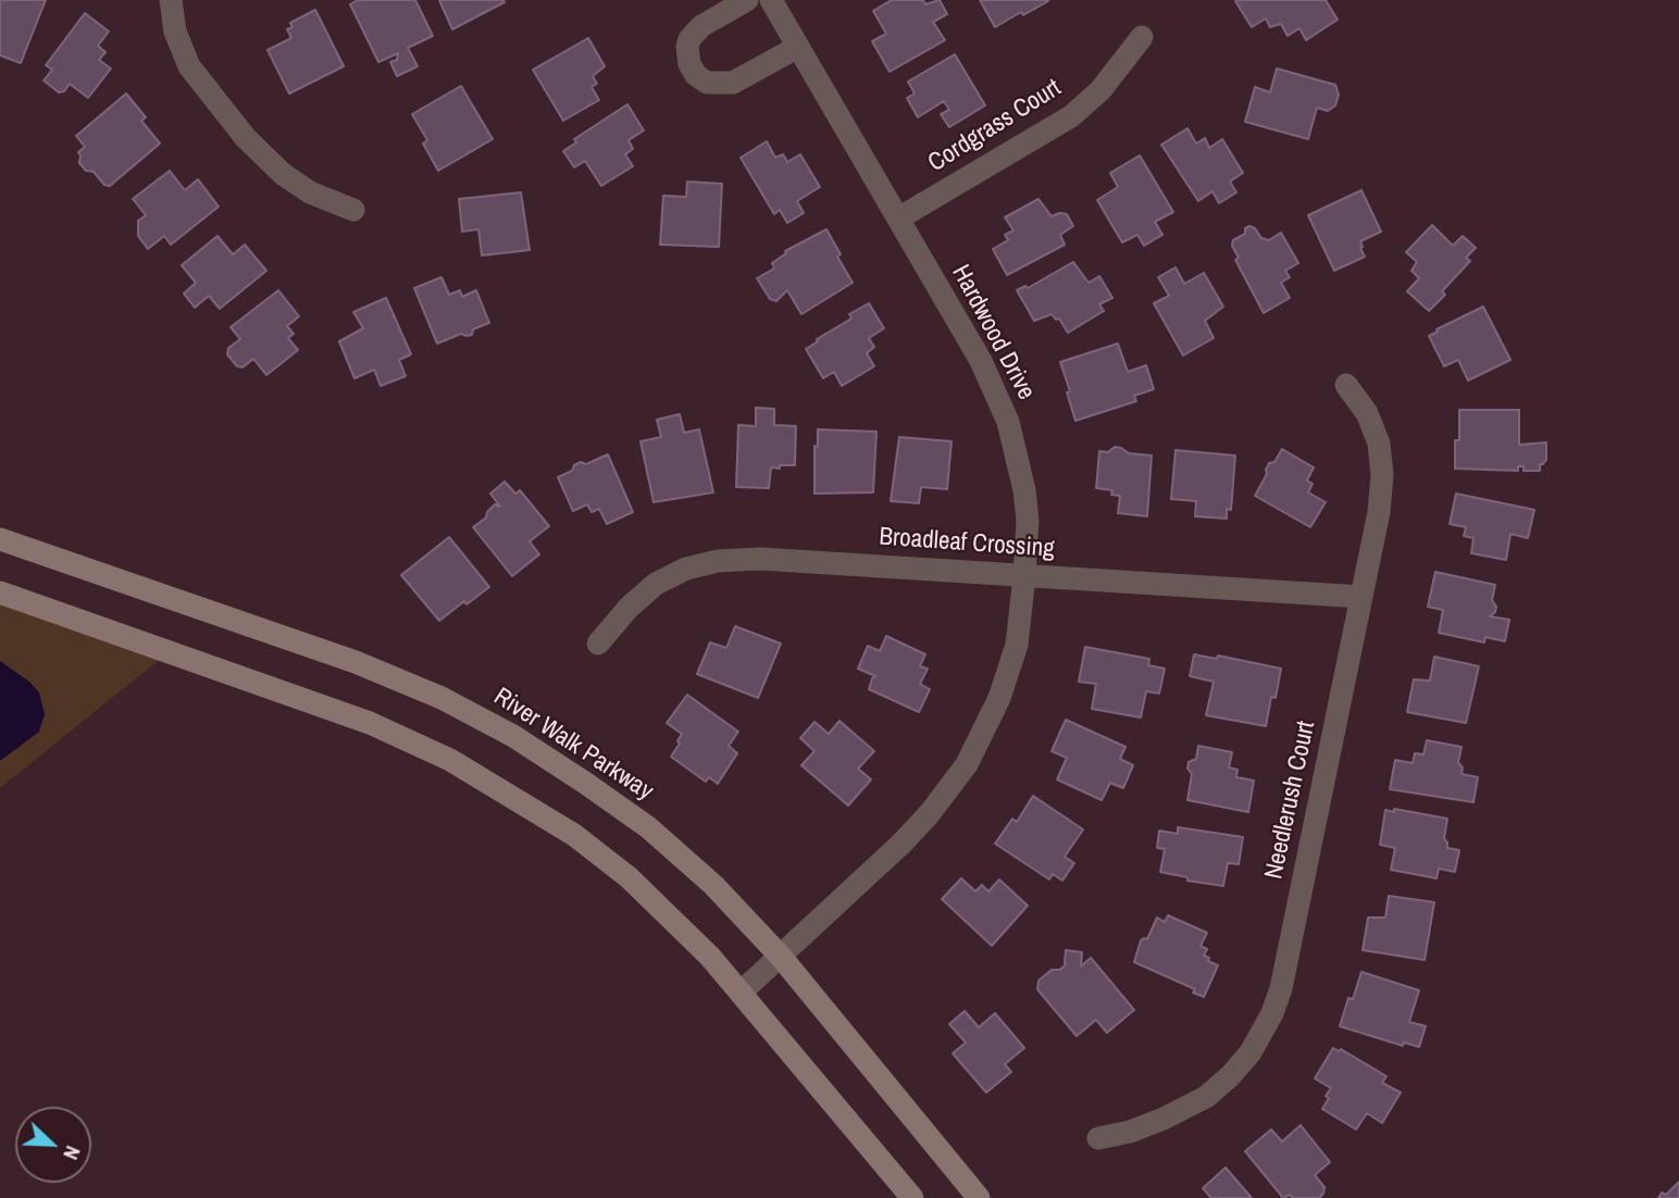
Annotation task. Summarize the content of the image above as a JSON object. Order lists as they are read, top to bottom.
{
  "streets": {
    "street": [
      "Cordgrass Court",
      "Hardwood Drive",
      "Broadleaf Crossing",
      "River Walk Parkway",
      "Needlerush Court"
    ]
  },
  "crossings": [
    ["Cordgrass Court", "Hardwood Drive"],
    ["Hardwood Drive", "Broadleaf Crossing"],
    ["Hardwood Drive", "River Walk Parkway"],
    ["Broadleaf Crossing", "Needlerush Court"]
  ],
  "north": "bottom right"
}
